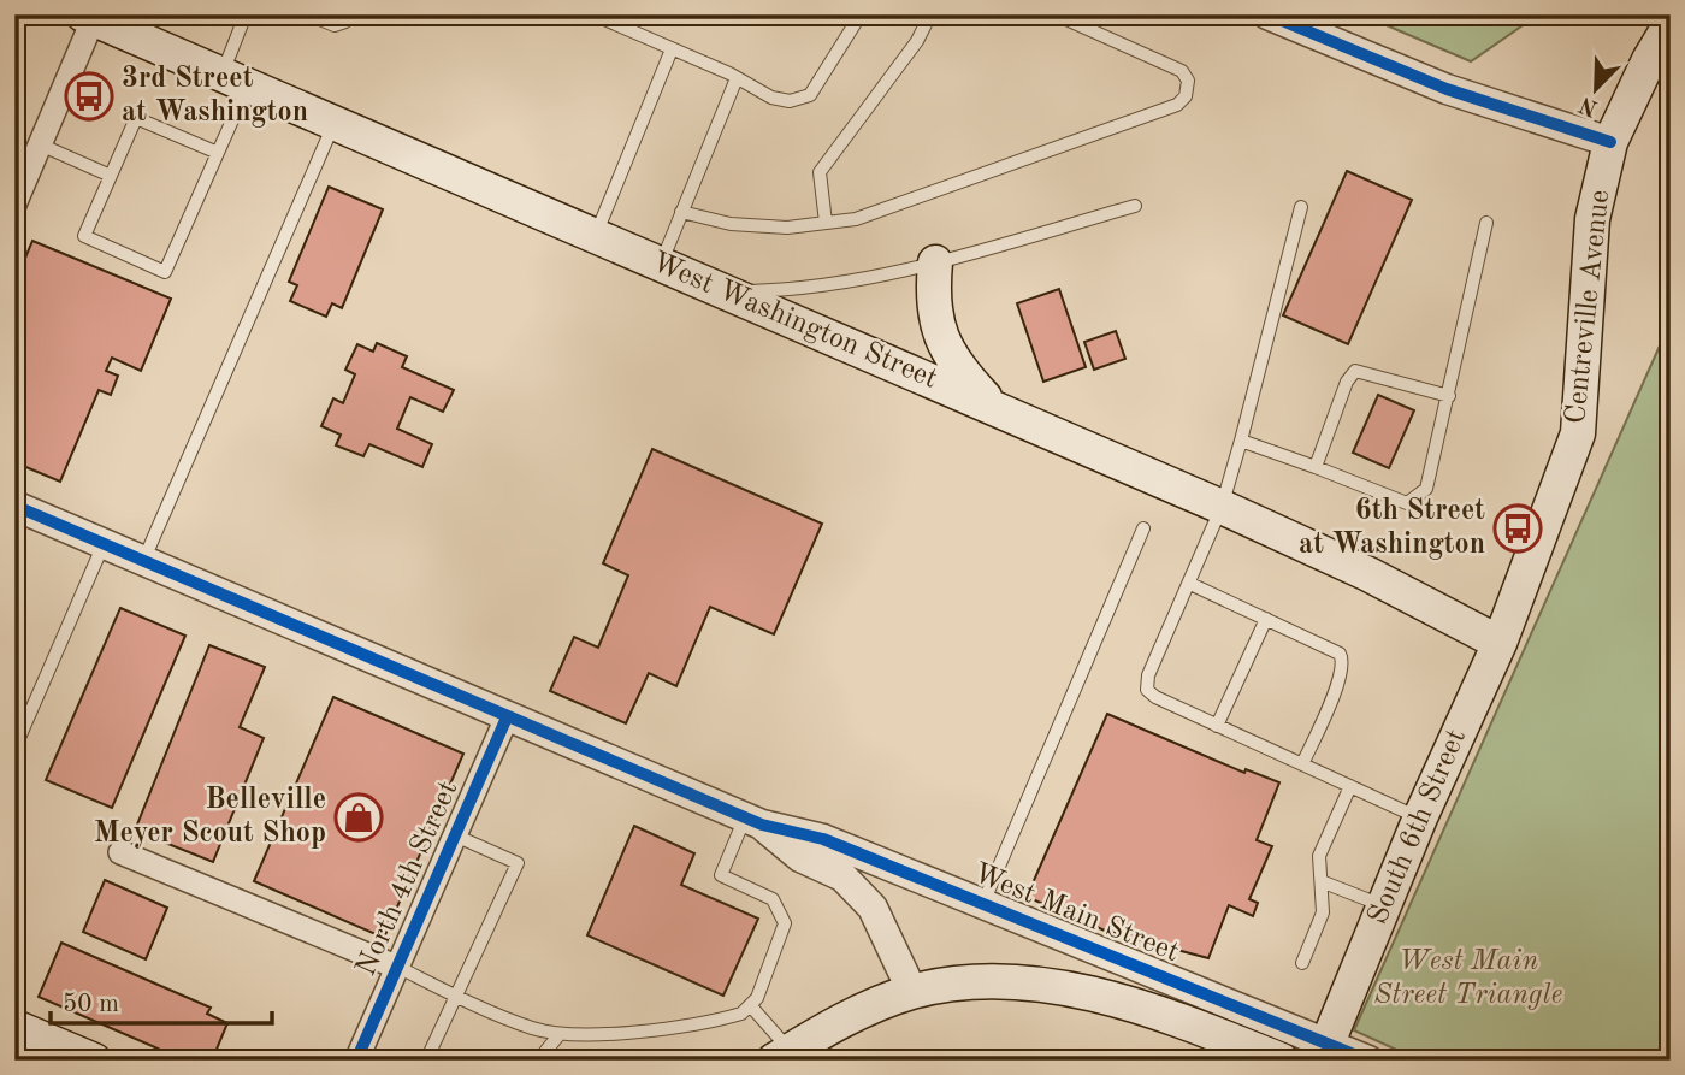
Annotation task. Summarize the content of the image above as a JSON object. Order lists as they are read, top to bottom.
{
  "streets": {
    "main road": [
      "Centreville Avenue",
      "West Washington Street",
      "South 6th Street",
      "West Main Street"
    ],
    "street": ["North 4th Street"]
  },
  "crossings": [
    ["Centreville Avenue", "West Washington Street"],
    ["Centreville Avenue", "South 6th Street"],
    ["West Washington Street", "South 6th Street"],
    ["South 6th Street", "West Main Street"]
  ],
  "parks": ["West Main Street Triangle"],
  "places": {
    "bus stop": ["3rd Street at Washington", "6th Street at Washington"],
    "shop": ["Belleville Meyer Scout Shop"]
  },
  "scale_bar": "50 m",
  "north": "bottom left"
}
